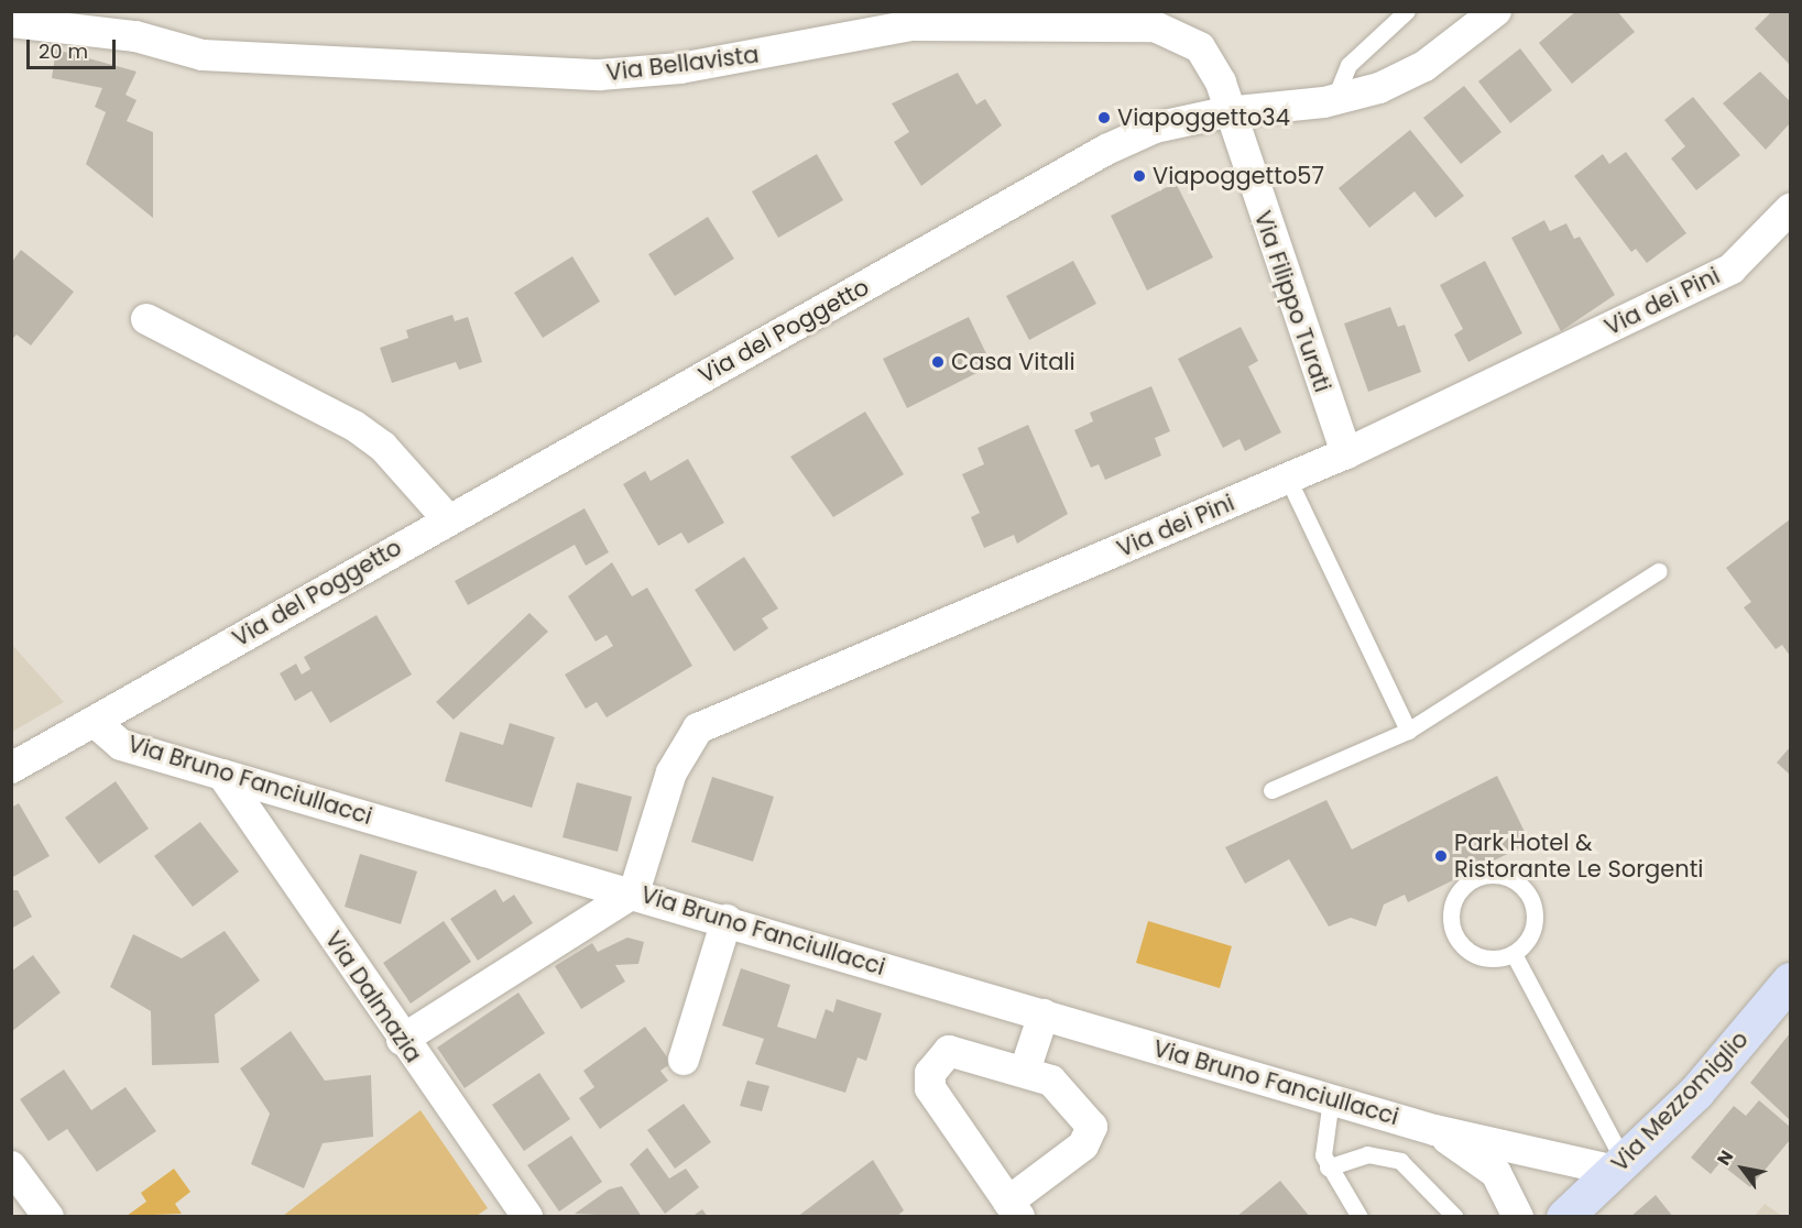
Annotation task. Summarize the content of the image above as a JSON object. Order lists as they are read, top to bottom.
{
  "streets": {
    "main road": ["Via Mezzomiglio"],
    "street": [
      "Via Bellavista",
      "Via Filippo Turati",
      "Via dei Pini",
      "Via del Poggetto",
      "Via Bruno Fanciullacci",
      "Via Dalmazia"
    ]
  },
  "crossings": [
    ["Via Bellavista", "Via Filippo Turati"],
    ["Via Bellavista", "Via del Poggetto"],
    ["Via Filippo Turati", "Via dei Pini"],
    ["Via Filippo Turati", "Via del Poggetto"],
    ["Via dei Pini", "Via Bruno Fanciullacci"],
    ["Via del Poggetto", "Via Bruno Fanciullacci"],
    ["Via Bruno Fanciullacci", "Via Dalmazia"],
    ["Via Bruno Fanciullacci", "Via Mezzomiglio"]
  ],
  "places": [
    "Viapoggetto34",
    "Viapoggetto57",
    "Casa Vitali",
    "Park Hotel & Ristorante Le Sorgenti"
  ],
  "scale_bar": "20 m",
  "north": "top left"
}
